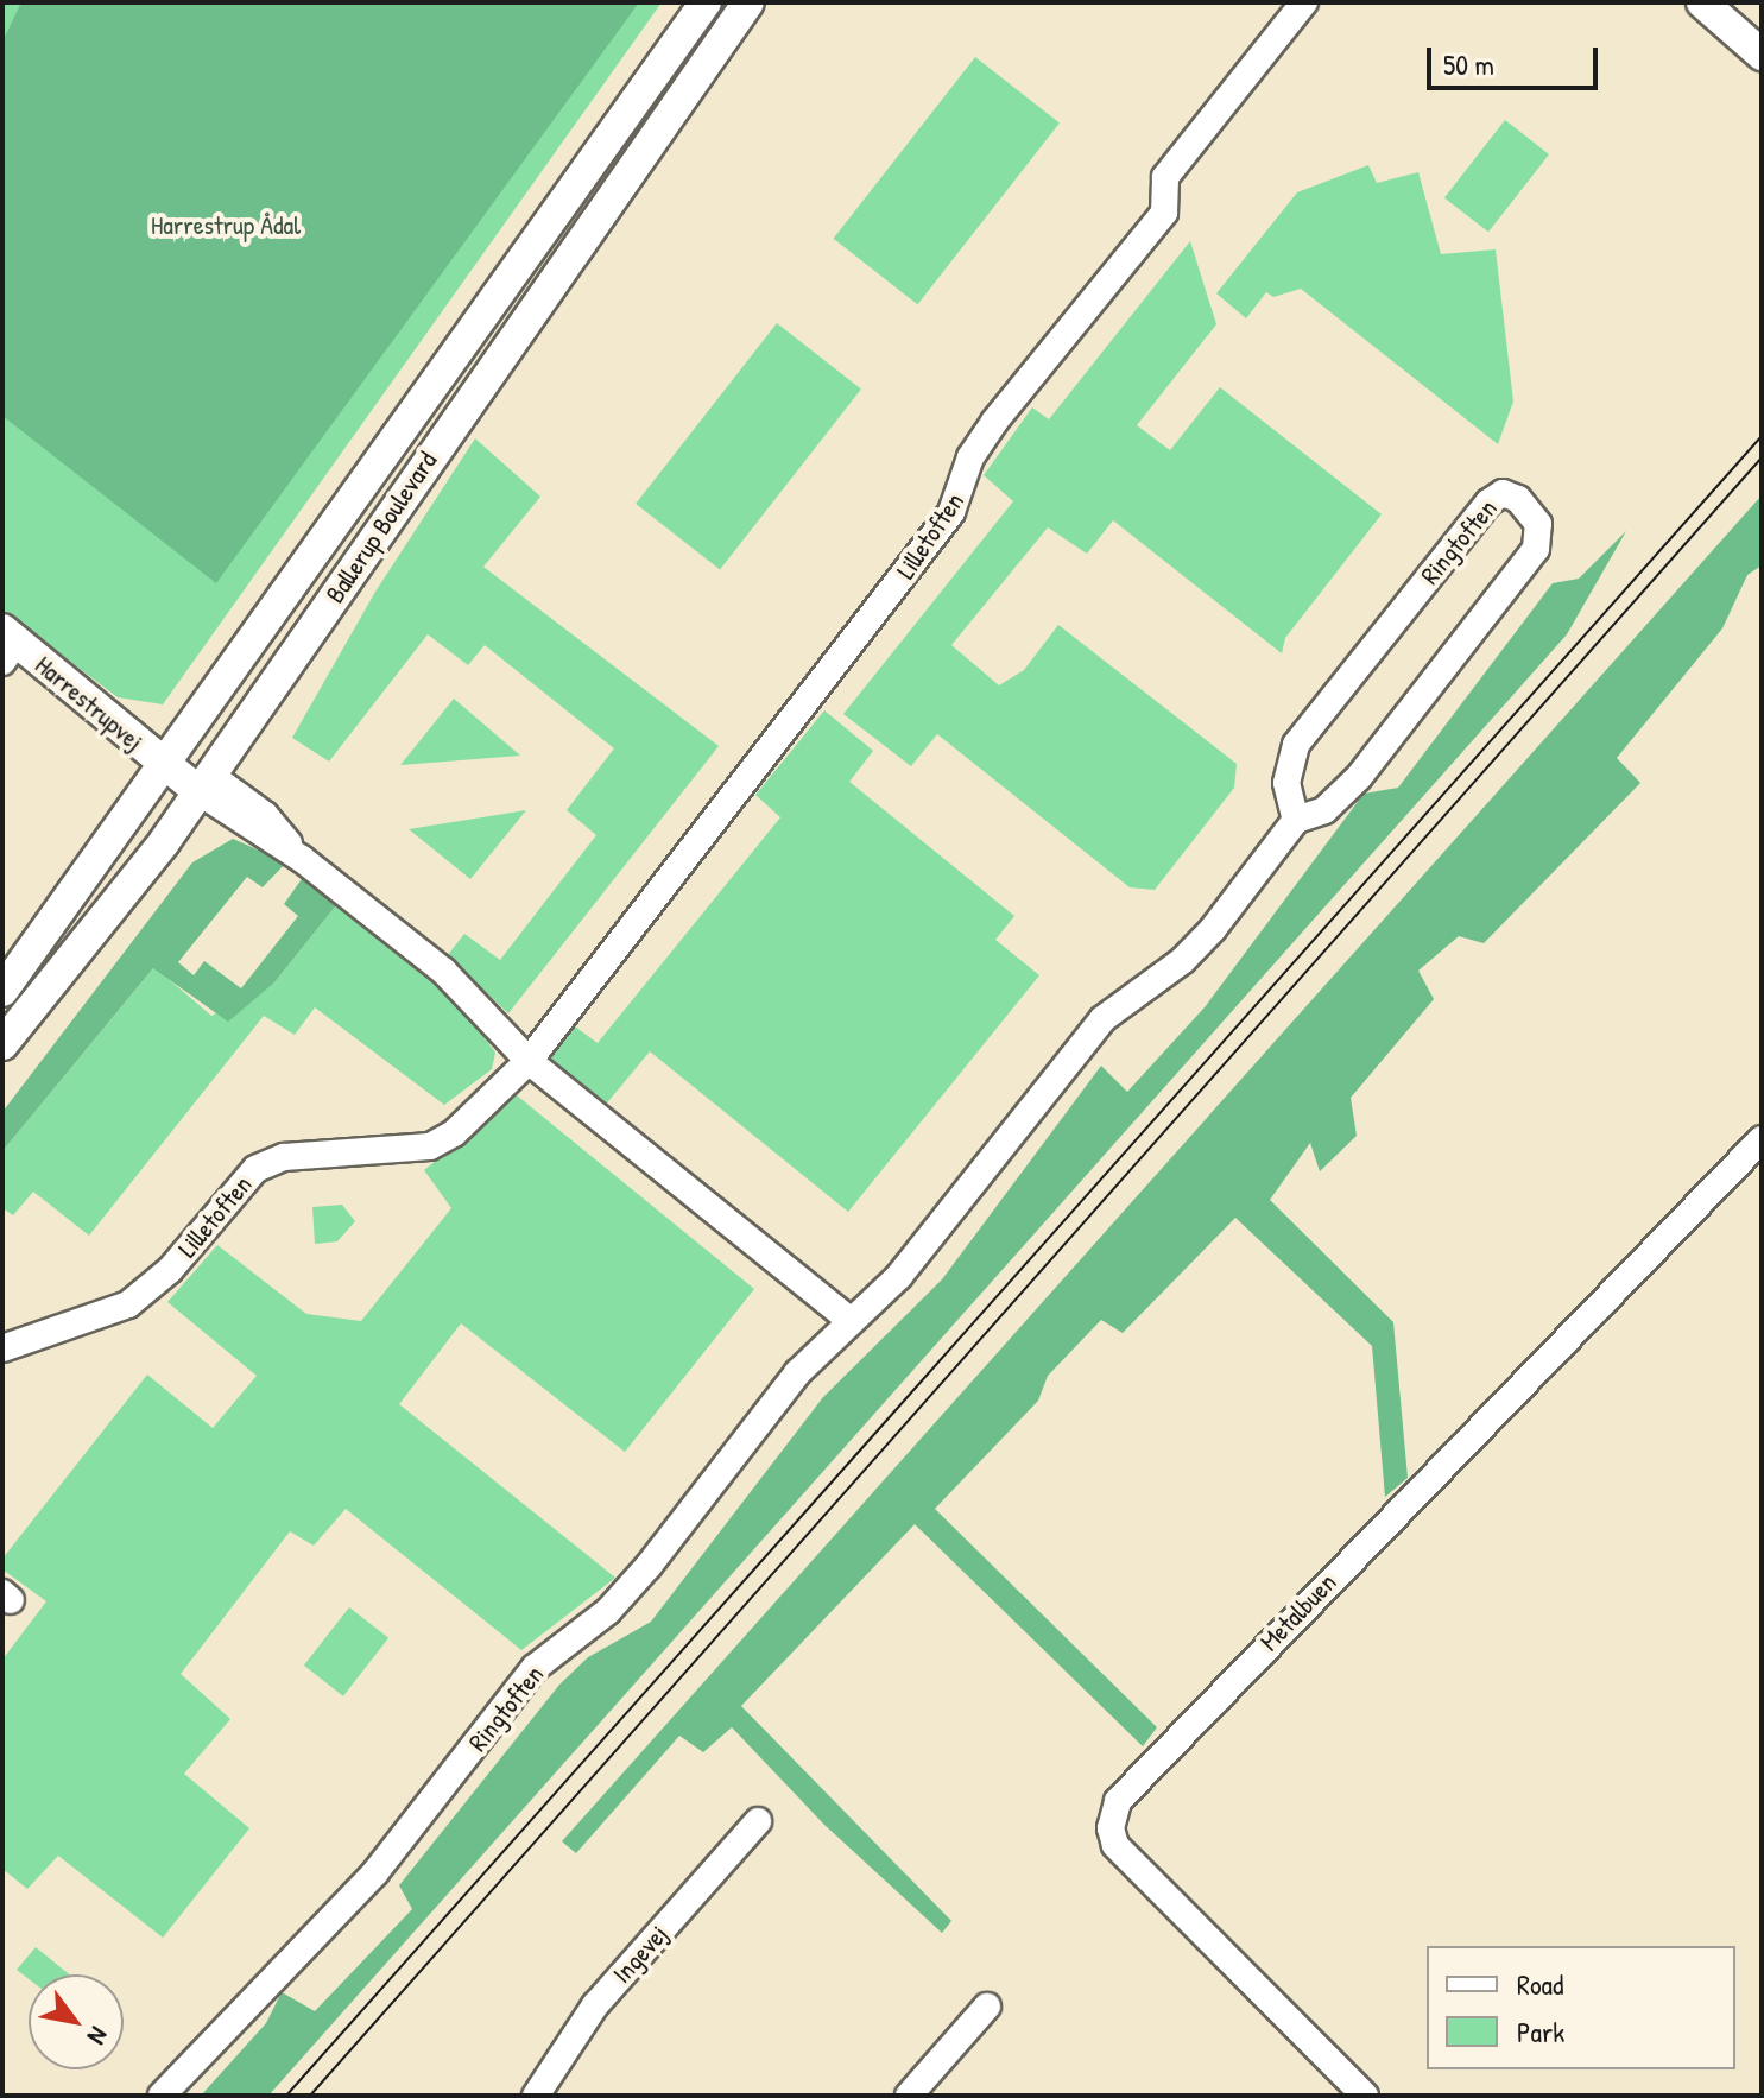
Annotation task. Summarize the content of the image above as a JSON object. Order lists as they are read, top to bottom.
{
  "streets": {
    "street": [
      "Ballerup Boulevard",
      "Lilletoften",
      "Ringtoften",
      "Harrestrupvej",
      "Metalbuen",
      "Ingevej"
    ]
  },
  "crossings": [
    ["Ballerup Boulevard", "Harrestrupvej"]
  ],
  "parks": ["Harrestrup Ådal"],
  "legend": ["Road", "Park"],
  "scale_bar": "50 m",
  "north": "bottom right"
}
